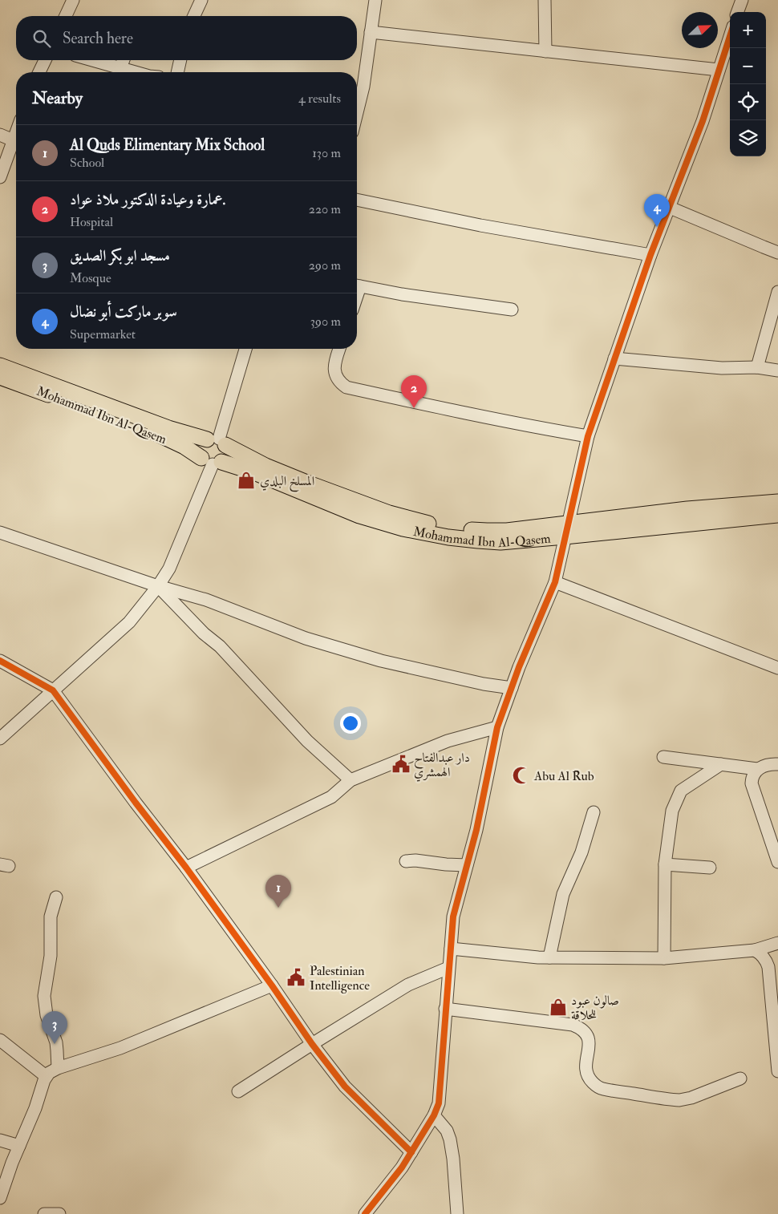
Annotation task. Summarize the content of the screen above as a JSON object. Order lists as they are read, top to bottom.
{
  "streets": {
    "main road": ["Mohammad Ibn Al-Qasem"]
  },
  "places": {
    "shop": ["المسلخ البلدي", "صالون عبود للحلاقة"],
    "public building": ["دار عبدالفتاح الهمشري", "Palestinian Intelligence"],
    "mosque": ["Abu Al Rub"]
  },
  "north": "top right",
  "page": {
    "map_buttons": ["+", "−"],
    "search": "Search here",
    "heading": ["Nearby", "4 results"],
    "list": [
      {
        "mark": "1",
        "name": "Al Quds Elimentary Mix School",
        "note": "School",
        "value": "130 m"
      },
      {
        "mark": "2",
        "name": "عمارة وعيادة الدكتور ملاذ عواد.",
        "note": "Hospital",
        "value": "220 m"
      },
      {
        "mark": "3",
        "name": "مسجد ابو بكر الصديق",
        "note": "Mosque",
        "value": "290 m"
      },
      {
        "mark": "4",
        "name": "سوبر ماركت أبو نضال",
        "note": "Supermarket",
        "value": "390 m"
      }
    ],
    "pins": [
      "4",
      "2",
      "1",
      "3"
    ]
  }
}
